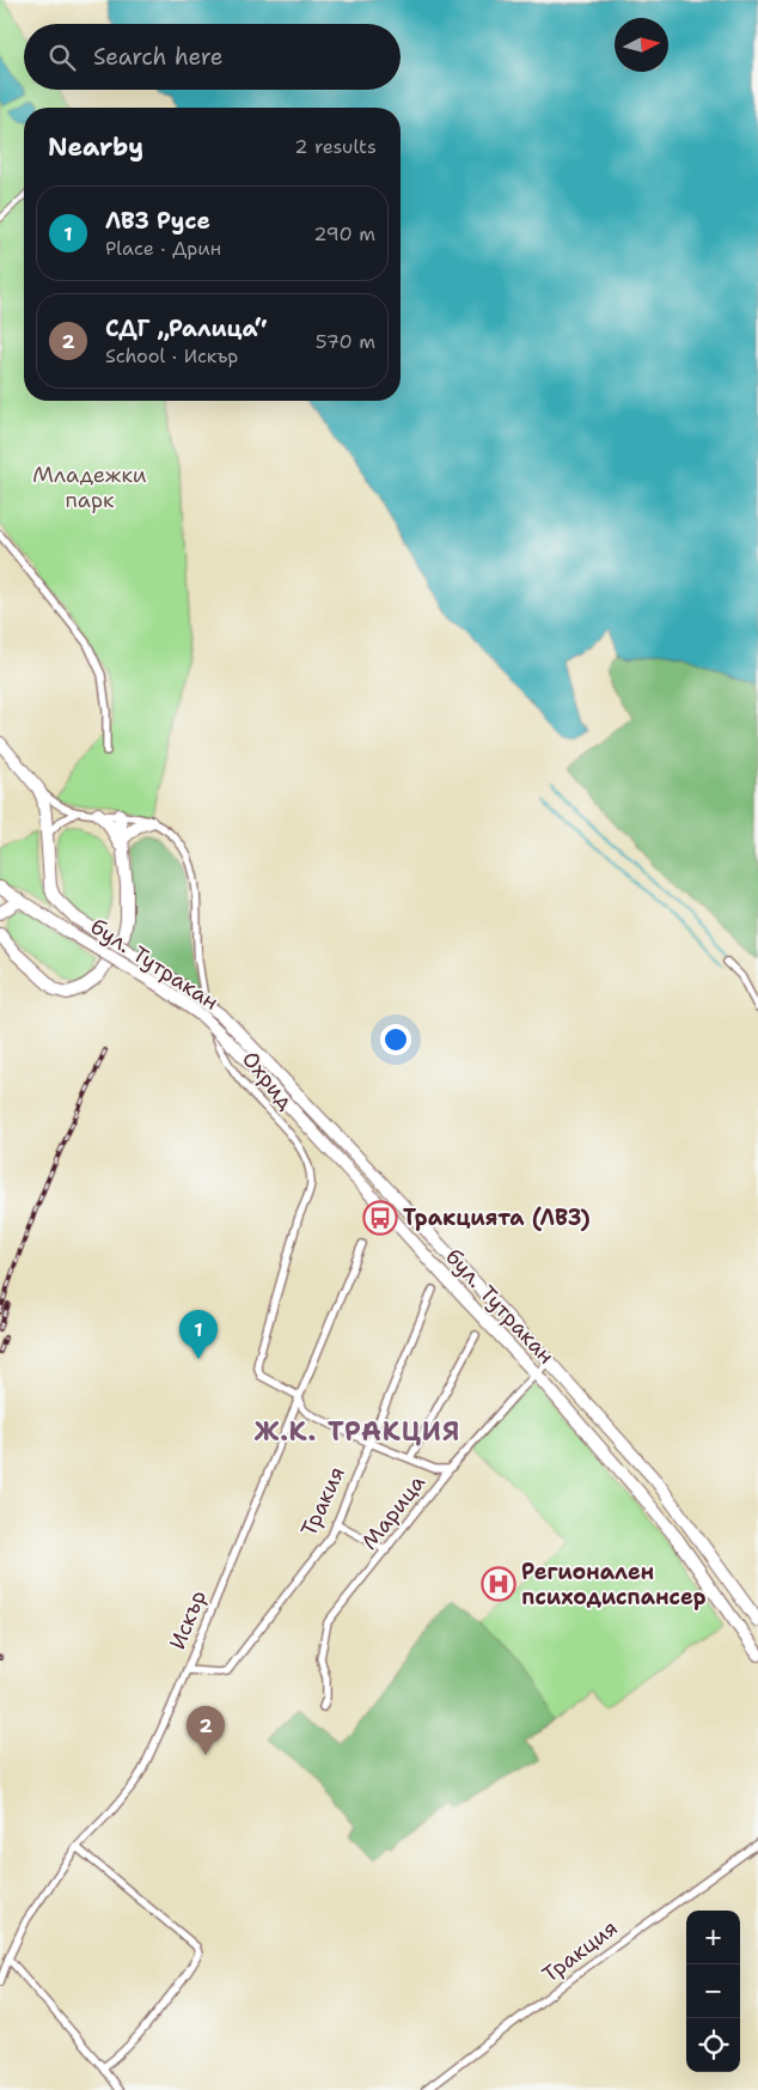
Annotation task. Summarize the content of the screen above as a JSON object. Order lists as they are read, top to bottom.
{
  "streets": {
    "main road": ["бул. Тутракан"],
    "street": [
      "Охрид",
      "Тракия",
      "Марица",
      "Искър",
      "Тракция"
    ]
  },
  "crossings": [
    ["бул. Тутракан", "Охрид"],
    ["бул. Тутракан", "Марица"],
    ["Охрид", "Искър"],
    ["Тракия", "Искър"]
  ],
  "districts": ["Ж.К. ТРАКЦИЯ"],
  "parks": ["Младежки парк"],
  "places": {
    "bus stop": ["Тракцията (ЛВЗ)"],
    "hospital": ["Регионален психодиспансер"]
  },
  "north": "right",
  "page": {
    "search": "Search here",
    "heading": ["Nearby", "2 results"],
    "list": [
      {
        "mark": "1",
        "name": "ЛВЗ Русе",
        "note": "Place · Дрин",
        "value": "290 m"
      },
      {
        "mark": "2",
        "name": "СДГ „Ралица“",
        "note": "School · Искър",
        "value": "570 m"
      }
    ],
    "pins": ["1", "2"],
    "map_buttons": ["+", "−"]
  }
}
